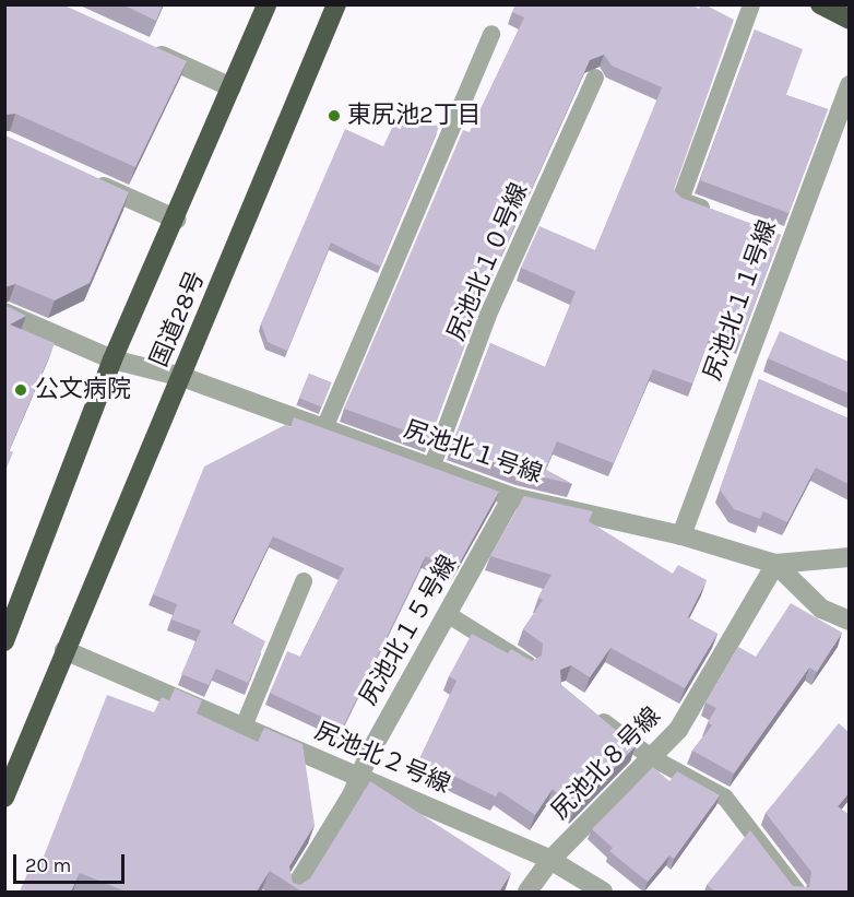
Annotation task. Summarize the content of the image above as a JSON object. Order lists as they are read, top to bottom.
{
  "streets": {
    "highway": ["国道28号"],
    "street": [
      "尻池北１１号線",
      "尻池北１号線",
      "尻池北１５号線",
      "尻池北２号線",
      "尻池北８号線"
    ],
    "lane": ["尻池北１０号線"]
  },
  "crossings": [
    ["尻池北１０号線", "尻池北１号線"],
    ["尻池北１１号線", "尻池北１号線"],
    ["国道28号", "尻池北１号線"],
    ["国道28号", "尻池北２号線"],
    ["尻池北１号線", "尻池北１５号線"],
    ["尻池北１号線", "尻池北８号線"],
    ["尻池北１５号線", "尻池北２号線"],
    ["尻池北２号線", "尻池北８号線"]
  ],
  "places": ["東尻池2丁目", "公文病院"],
  "scale_bar": "20 m"
}
